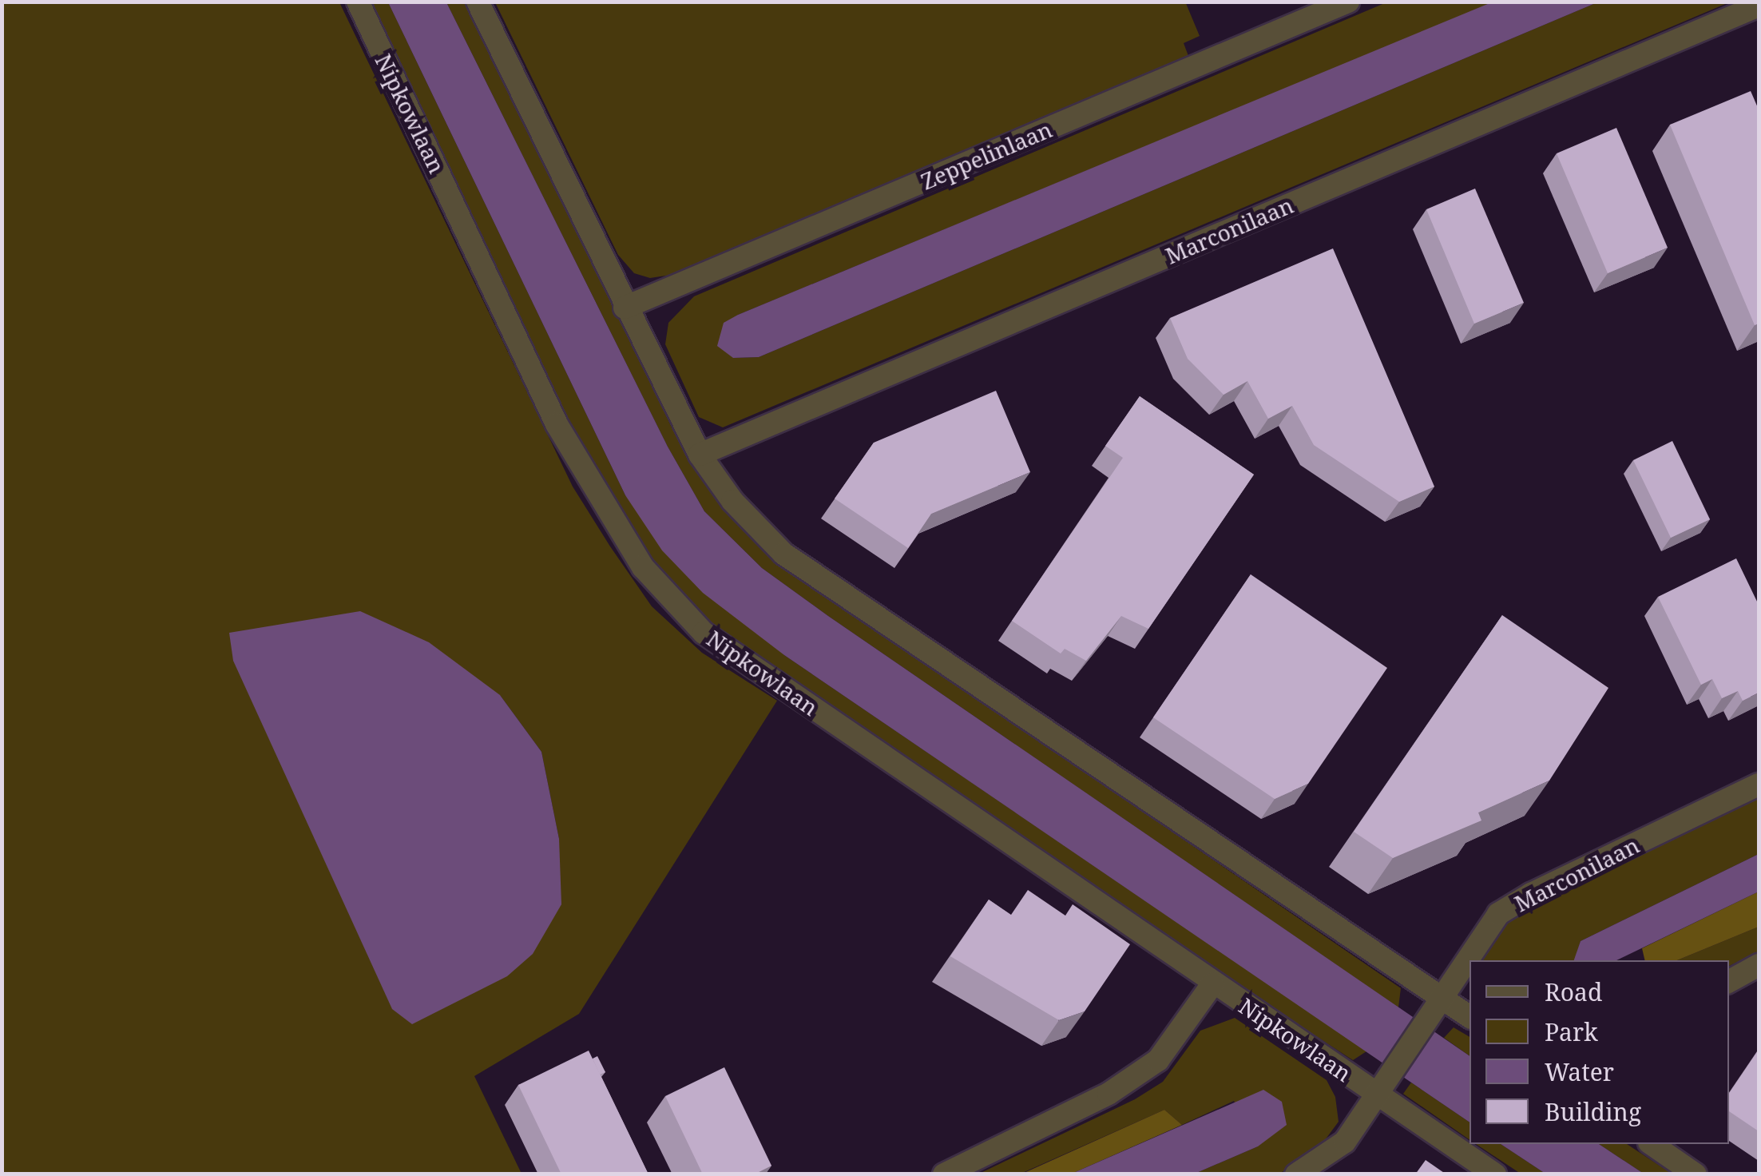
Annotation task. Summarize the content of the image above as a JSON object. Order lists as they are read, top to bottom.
{
  "streets": {
    "street": ["Nipkowlaan", "Zeppelinlaan", "Marconilaan"]
  },
  "legend": [
    "Road",
    "Park",
    "Water",
    "Building"
  ]
}
